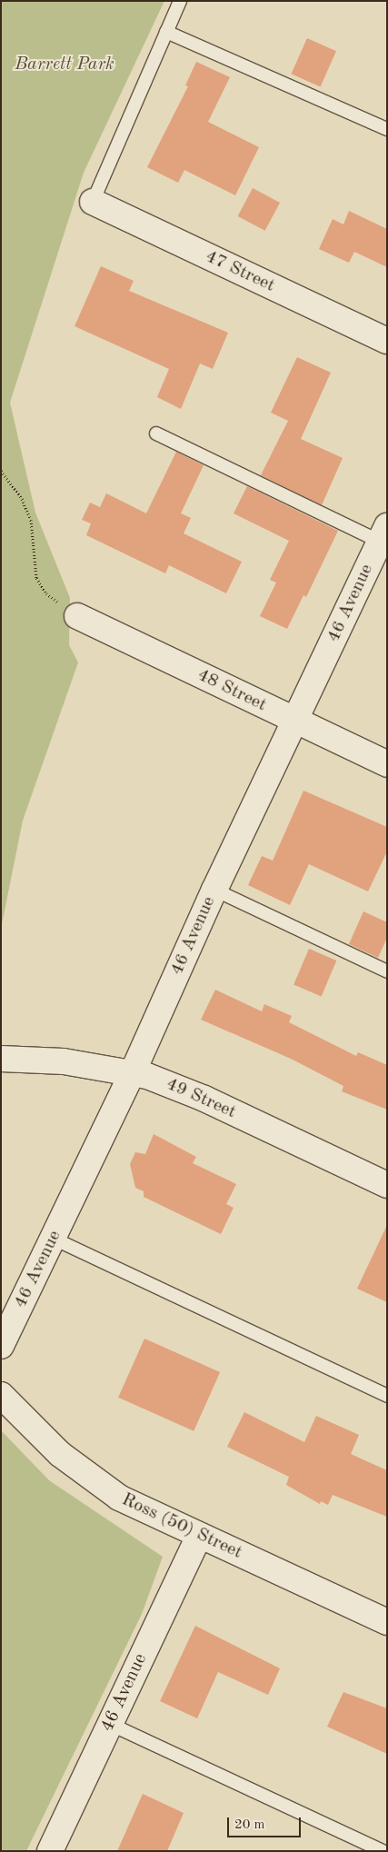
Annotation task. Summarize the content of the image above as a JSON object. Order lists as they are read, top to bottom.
{
  "streets": {
    "street": [
      "47 Street",
      "46 Avenue",
      "48 Street",
      "49 Street",
      "Ross (50) Street"
    ]
  },
  "crossings": [
    ["46 Avenue", "48 Street"],
    ["46 Avenue", "49 Street"],
    ["46 Avenue", "Ross (50) Street"]
  ],
  "parks": ["Barrett Park"],
  "scale_bar": "20 m"
}
